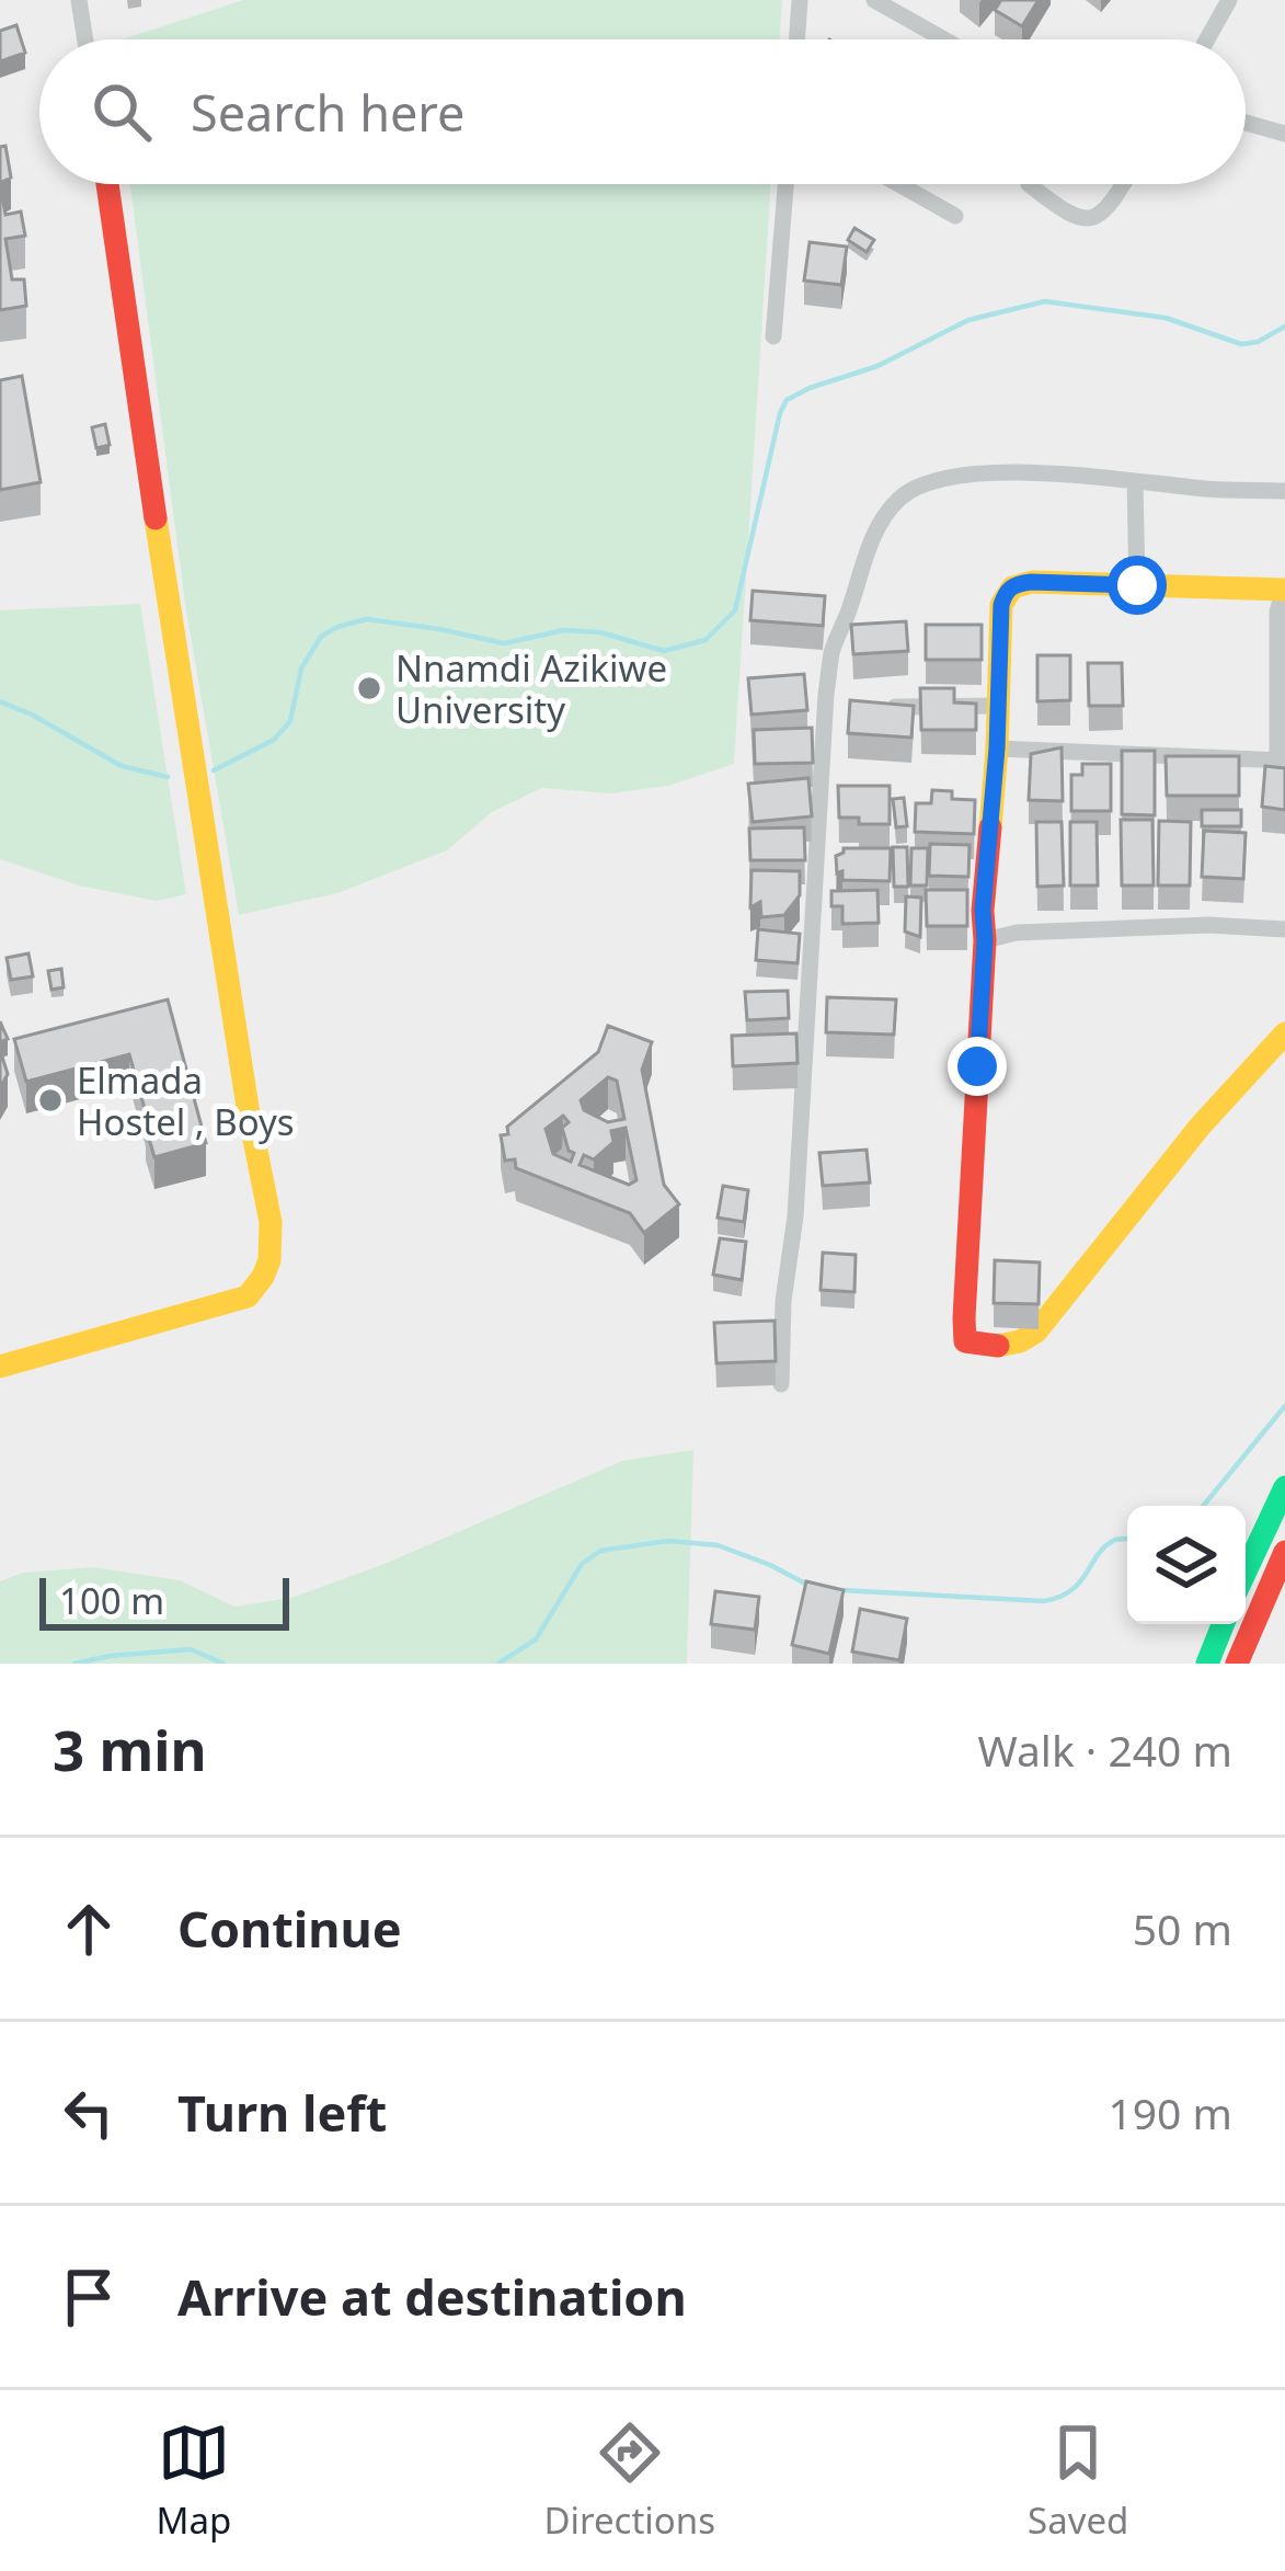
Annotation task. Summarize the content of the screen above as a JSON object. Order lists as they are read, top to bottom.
{
  "places": ["Nnamdi Azikiwe University", "Elmada Hostel , Boys"],
  "scale_bar": "100 m",
  "page": {
    "search": "Search here",
    "scale": "100 m",
    "heading": ["3 min", "Walk · 240 m"],
    "list": [
      ["Continue", "50 m"],
      ["Turn left", "190 m"],
      "Arrive at destination"
    ],
    "nav": ["Map", "Directions", "Saved"]
  }
}
